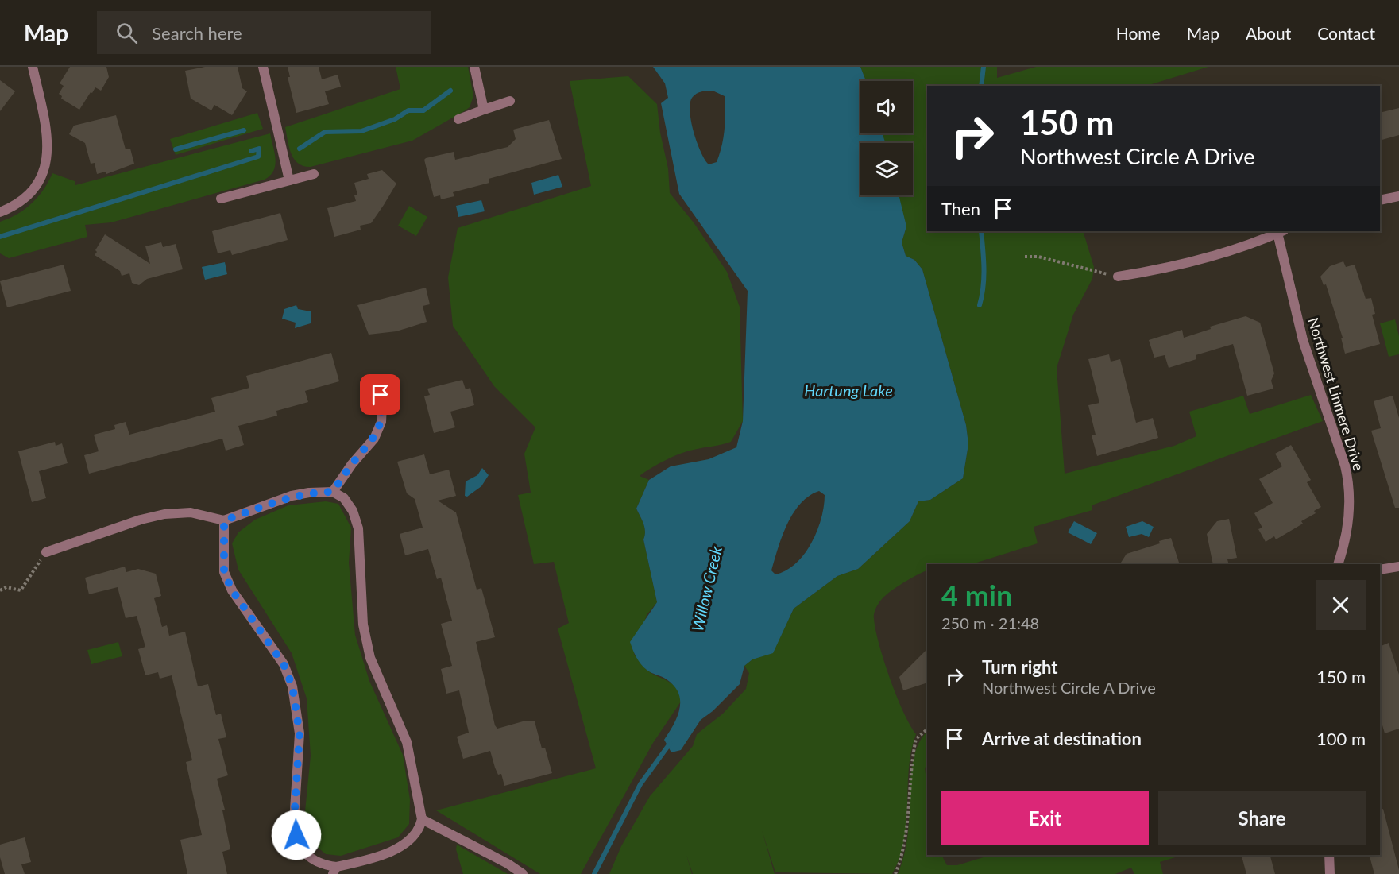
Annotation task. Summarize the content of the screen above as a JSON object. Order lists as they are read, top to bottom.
{
  "streets": {
    "street": ["Northwest Linmere Drive"]
  },
  "water": ["Hartung Lake", "Willow Creek"],
  "page": {
    "header": "Map",
    "search": "Search here",
    "nav": [
      "Home",
      "Map",
      "About",
      "Contact"
    ],
    "turn": ["150 m", "Northwest Circle A Drive"],
    "then": "Then",
    "heading": ["4 min", "250 m · 21:48"],
    "list": [
      {
        "name": "Turn right",
        "note": "Northwest Circle A Drive",
        "value": "150 m"
      },
      {
        "name": "Arrive at destination",
        "value": "100 m"
      }
    ],
    "buttons": ["Exit", "Share"]
  }
}
